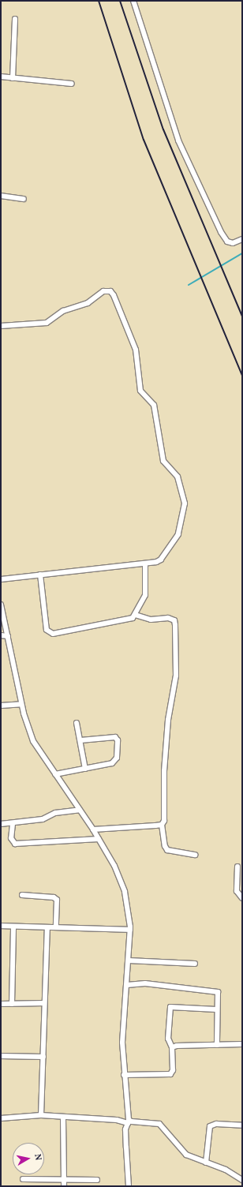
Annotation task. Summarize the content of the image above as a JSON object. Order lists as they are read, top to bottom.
{
  "north": "right"
}
